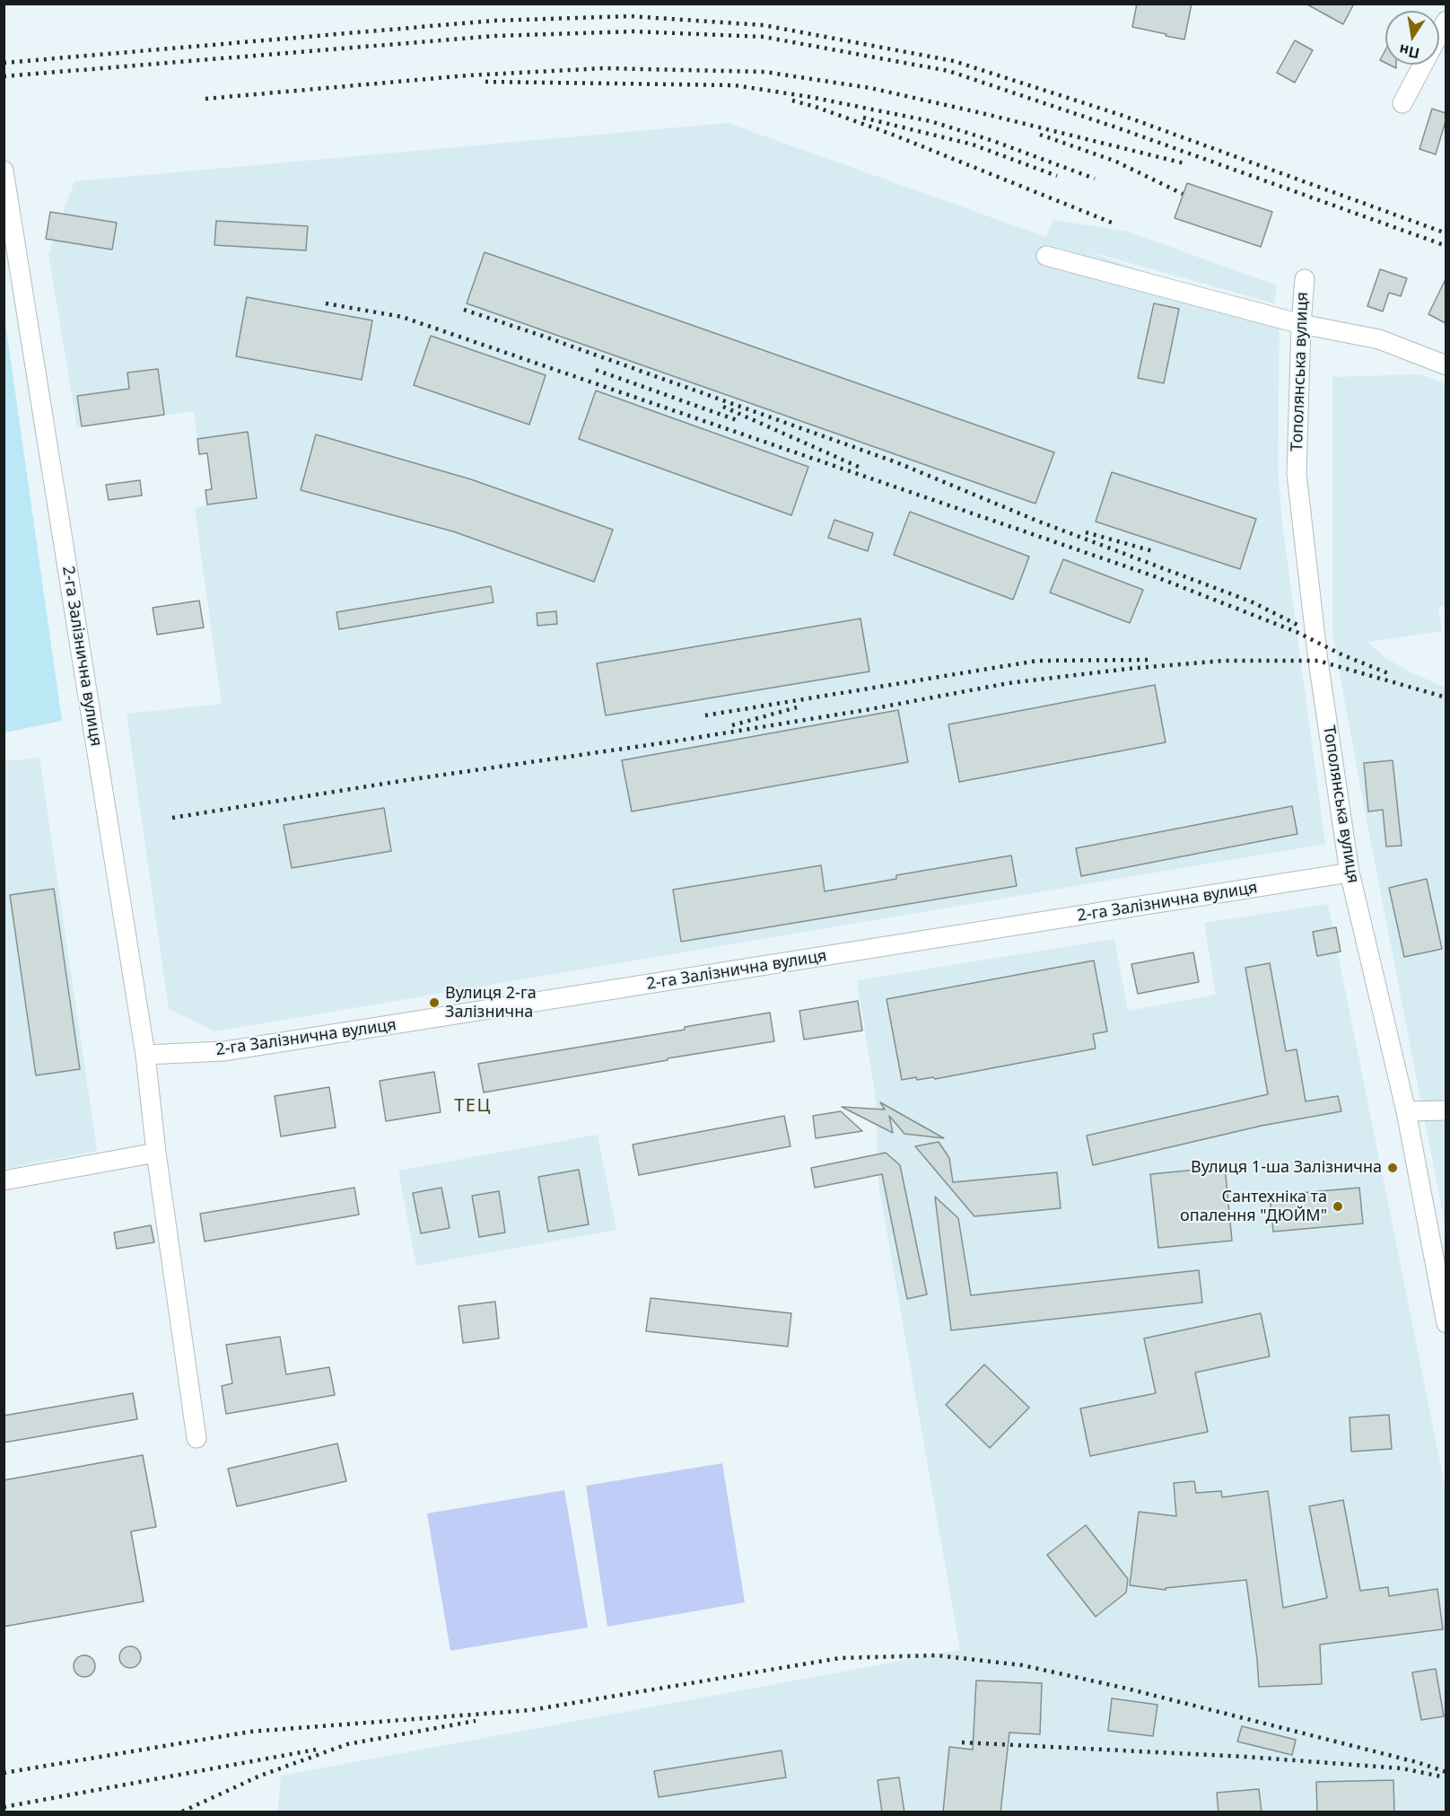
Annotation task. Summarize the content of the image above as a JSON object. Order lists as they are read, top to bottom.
{
  "streets": {
    "street": ["Тополянська вулиця", "2-га Залізнична вулиця"]
  },
  "crossings": [
    ["Тополянська вулиця", "2-га Залізнична вулиця"]
  ],
  "districts": ["ТЕЦ"],
  "places": ["Вулиця 2-га Залізнична", "Вулиця 1-ша Залізнична", "Сантехніка та опалення \"ДЮЙМ\""],
  "north": "bottom"
}
